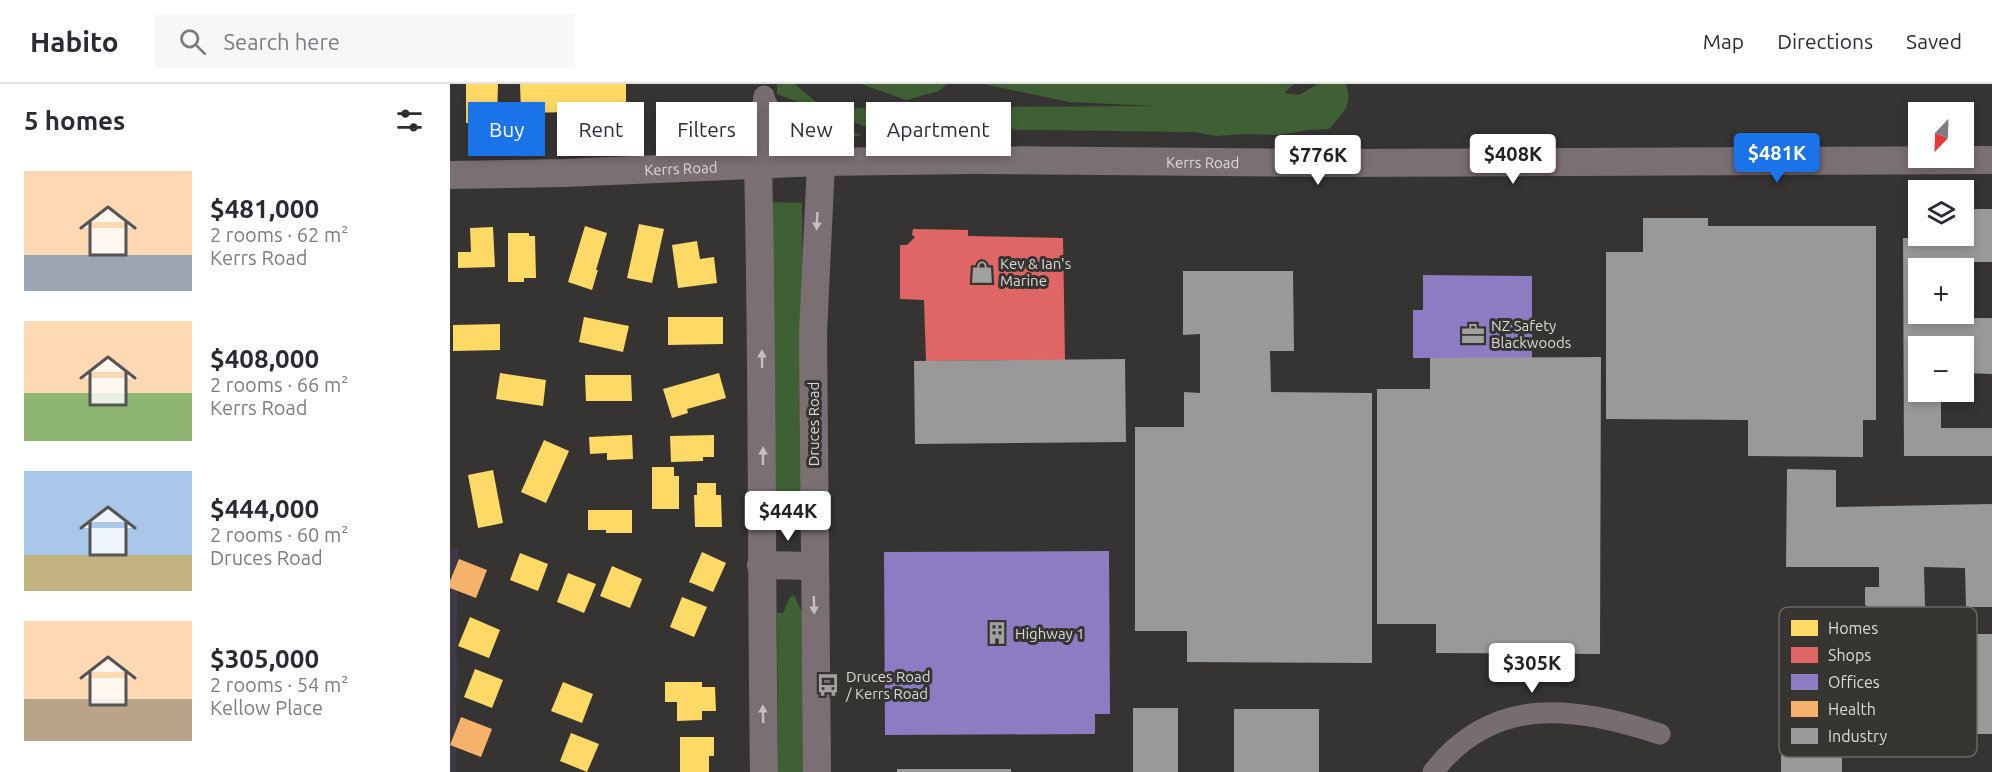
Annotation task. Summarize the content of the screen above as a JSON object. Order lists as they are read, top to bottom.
{
  "streets": {
    "main road": ["Kerrs Road", "Druces Road"]
  },
  "crossings": [
    ["Kerrs Road", "Druces Road"]
  ],
  "places": {
    "shop": ["Kev & Ian's Marine"],
    "office": ["NZ Safety Blackwoods"],
    "building": ["Highway 1"],
    "bus stop": ["Druces Road / Kerrs Road"]
  },
  "legend": [
    "Homes",
    "Shops",
    "Offices",
    "Health",
    "Industry"
  ],
  "north": "bottom left",
  "page": {
    "header": "Habito",
    "search": "Search here",
    "nav": ["Map", "Directions", "Saved"],
    "heading": "5 homes",
    "map_buttons": ["+", "−"],
    "chip": [
      "Buy",
      "Rent",
      "Filters",
      "New",
      "Apartment"
    ],
    "price": [
      "$481K",
      "$408K",
      "$776K",
      "$444K",
      "$305K"
    ],
    "list": [
      {
        "name": "$481,000",
        "note": "2 rooms · 62 m² · Kerrs Road"
      },
      {
        "name": "$408,000",
        "note": "2 rooms · 66 m² · Kerrs Road"
      },
      {
        "name": "$444,000",
        "note": "2 rooms · 60 m² · Druces Road"
      },
      {
        "name": "$305,000",
        "note": "2 rooms · 54 m² · Kellow Place"
      }
    ]
  }
}
